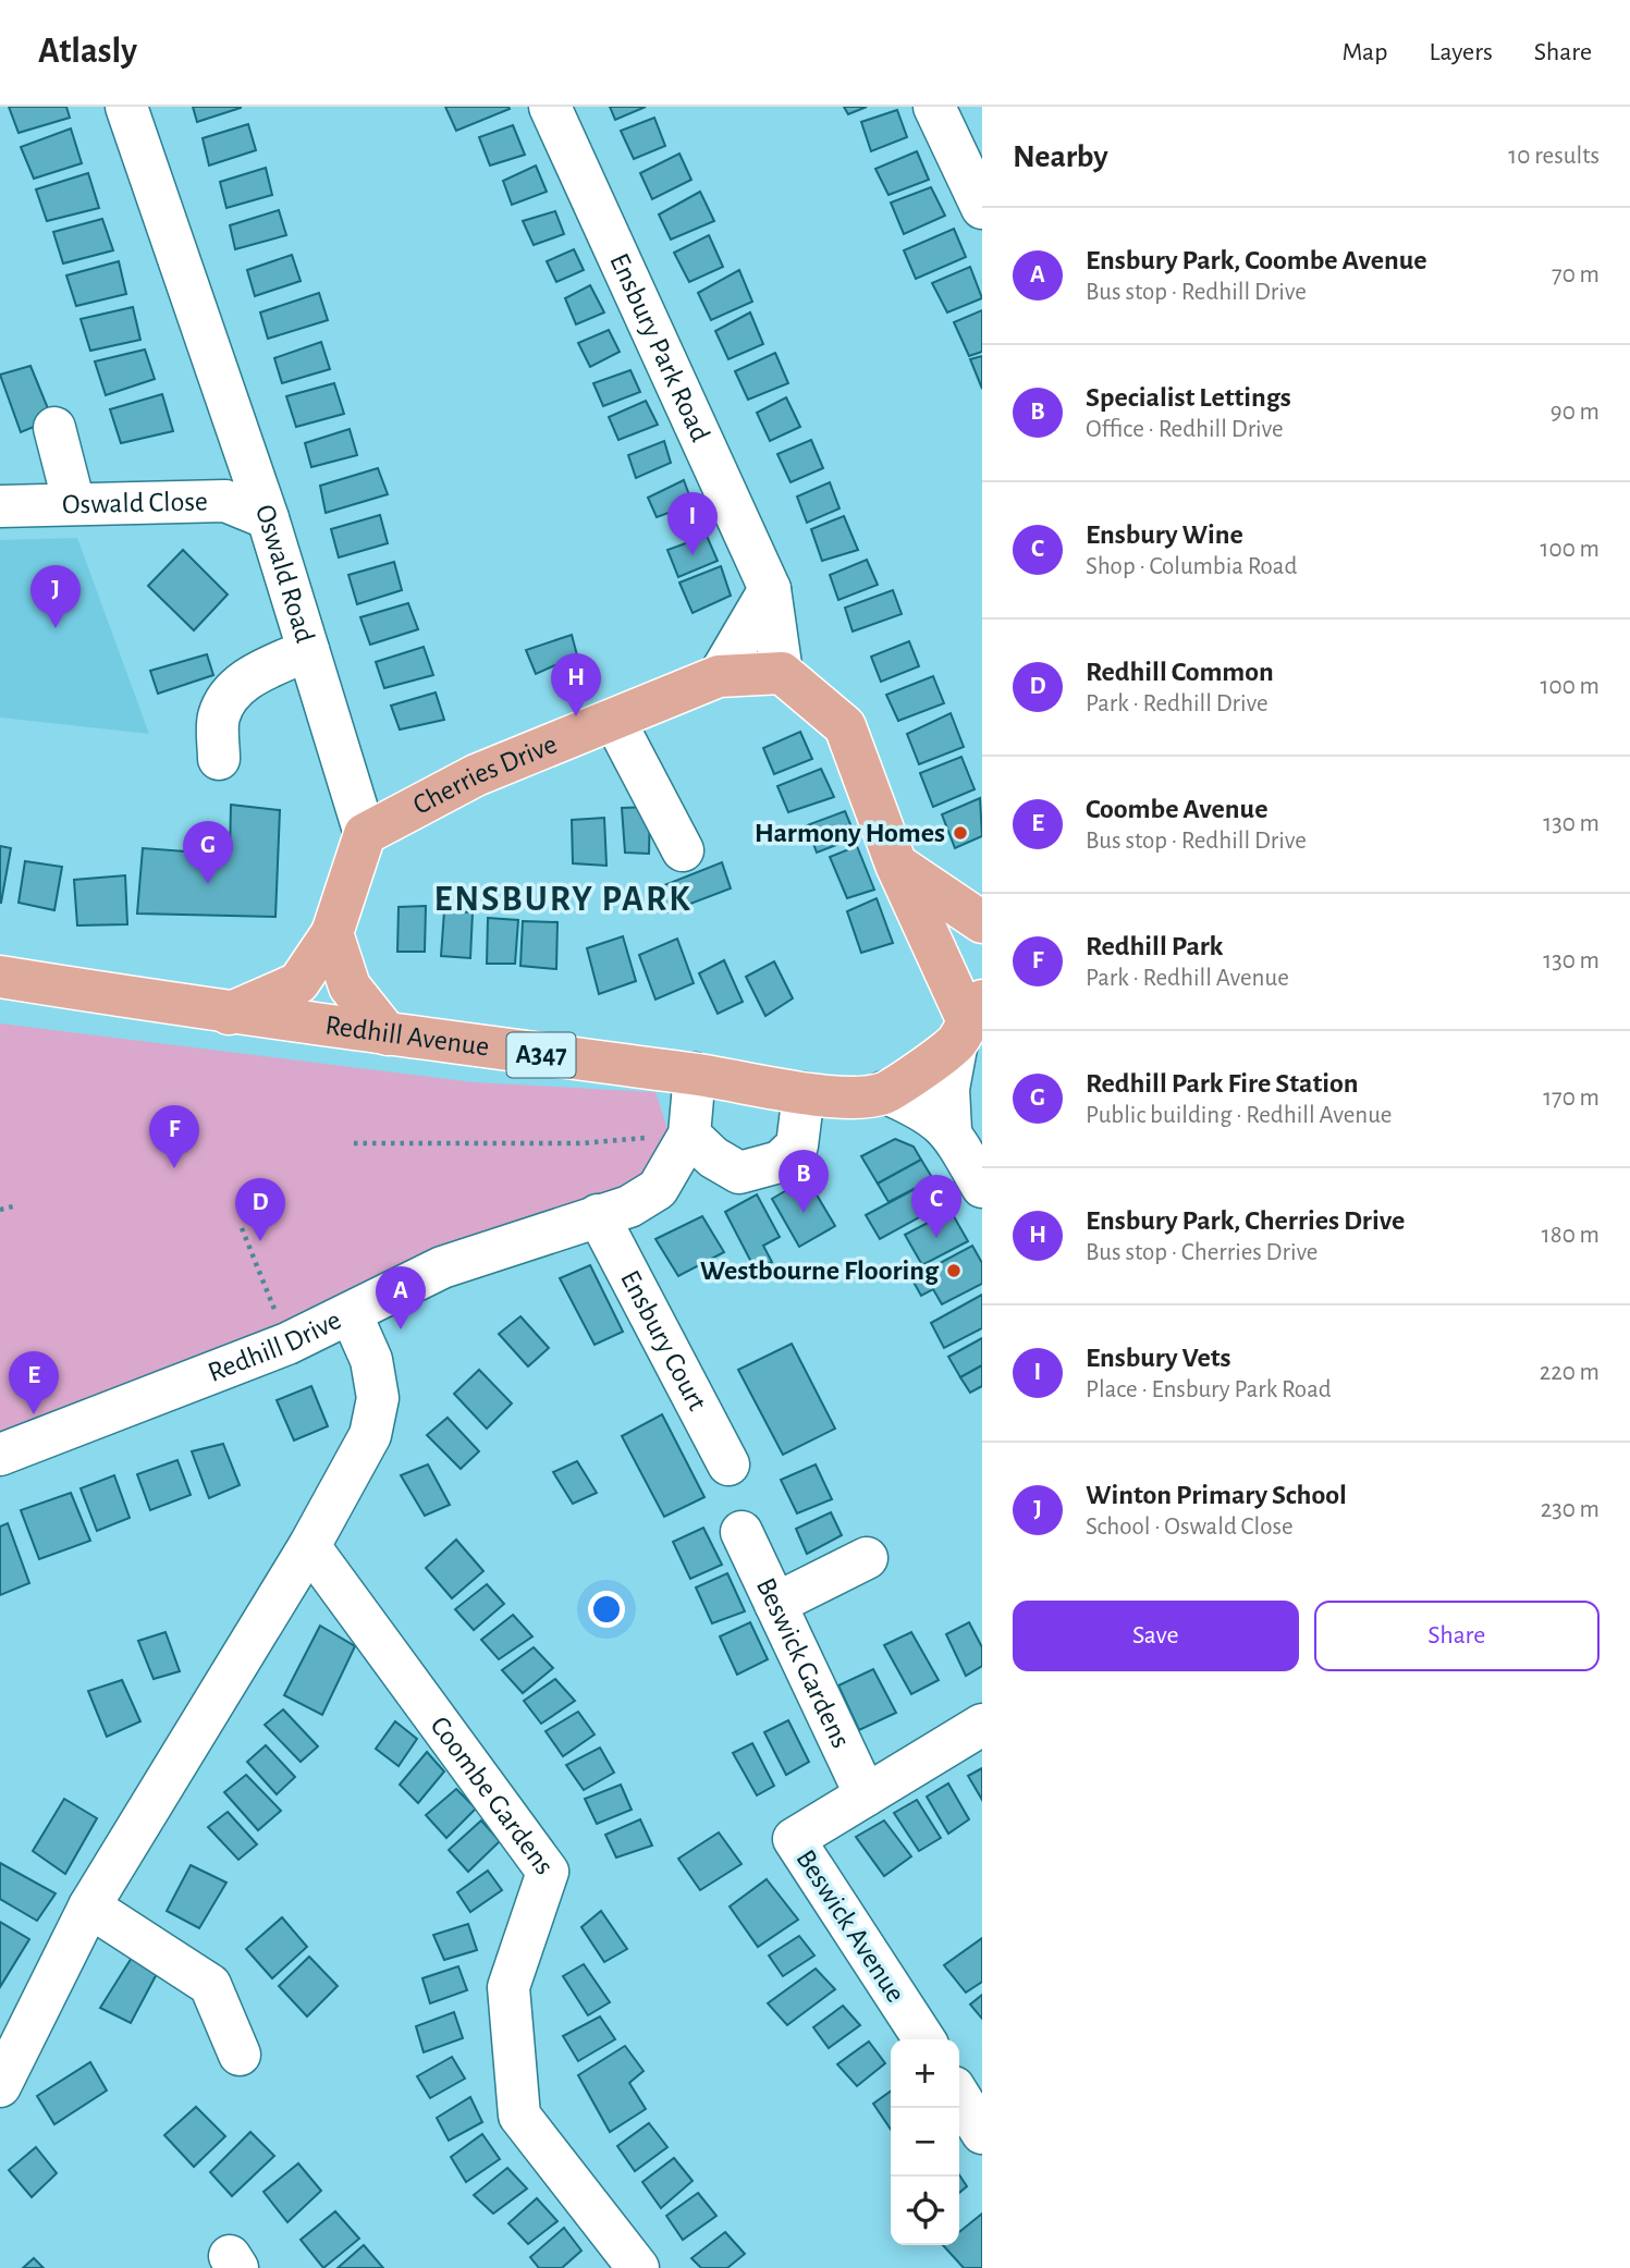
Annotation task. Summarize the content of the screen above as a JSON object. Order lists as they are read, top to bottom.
{
  "streets": {
    "main road": ["Cherries Drive", "Redhill Avenue", "A347"],
    "street": [
      "Ensbury Park Road",
      "Oswald Close",
      "Oswald Road",
      "Ensbury Court",
      "Redhill Drive",
      "Beswick Gardens",
      "Coombe Gardens",
      "Beswick Avenue"
    ]
  },
  "crossings": [
    ["Ensbury Park Road", "Cherries Drive"],
    ["Oswald Close", "Oswald Road"],
    ["Oswald Road", "Cherries Drive"],
    ["Redhill Avenue", "Redhill Drive"],
    ["Ensbury Court", "Redhill Drive"],
    ["Beswick Gardens", "Beswick Avenue"]
  ],
  "districts": ["ENSBURY PARK"],
  "places": ["Harmony Homes", "Westbourne Flooring"],
  "page": {
    "header": "Atlasly",
    "nav": ["Map", "Layers", "Share"],
    "heading": ["Nearby", "10 results"],
    "list": [
      {
        "mark": "A",
        "name": "Ensbury Park, Coombe Avenue",
        "note": "Bus stop · Redhill Drive",
        "value": "70 m"
      },
      {
        "mark": "B",
        "name": "Specialist Lettings",
        "note": "Office · Redhill Drive",
        "value": "90 m"
      },
      {
        "mark": "C",
        "name": "Ensbury Wine",
        "note": "Shop · Columbia Road",
        "value": "100 m"
      },
      {
        "mark": "D",
        "name": "Redhill Common",
        "note": "Park · Redhill Drive",
        "value": "100 m"
      },
      {
        "mark": "E",
        "name": "Coombe Avenue",
        "note": "Bus stop · Redhill Drive",
        "value": "130 m"
      },
      {
        "mark": "F",
        "name": "Redhill Park",
        "note": "Park · Redhill Avenue",
        "value": "130 m"
      },
      {
        "mark": "G",
        "name": "Redhill Park Fire Station",
        "note": "Public building · Redhill Avenue",
        "value": "170 m"
      },
      {
        "mark": "H",
        "name": "Ensbury Park, Cherries Drive",
        "note": "Bus stop · Cherries Drive",
        "value": "180 m"
      },
      {
        "mark": "I",
        "name": "Ensbury Vets",
        "note": "Place · Ensbury Park Road",
        "value": "220 m"
      },
      {
        "mark": "J",
        "name": "Winton Primary School",
        "note": "School · Oswald Close",
        "value": "230 m"
      }
    ],
    "pins": [
      "I",
      "J",
      "H",
      "G",
      "F",
      "B",
      "C",
      "D",
      "A",
      "E"
    ],
    "buttons": ["Save", "Share"],
    "map_buttons": ["+", "−"]
  }
}
